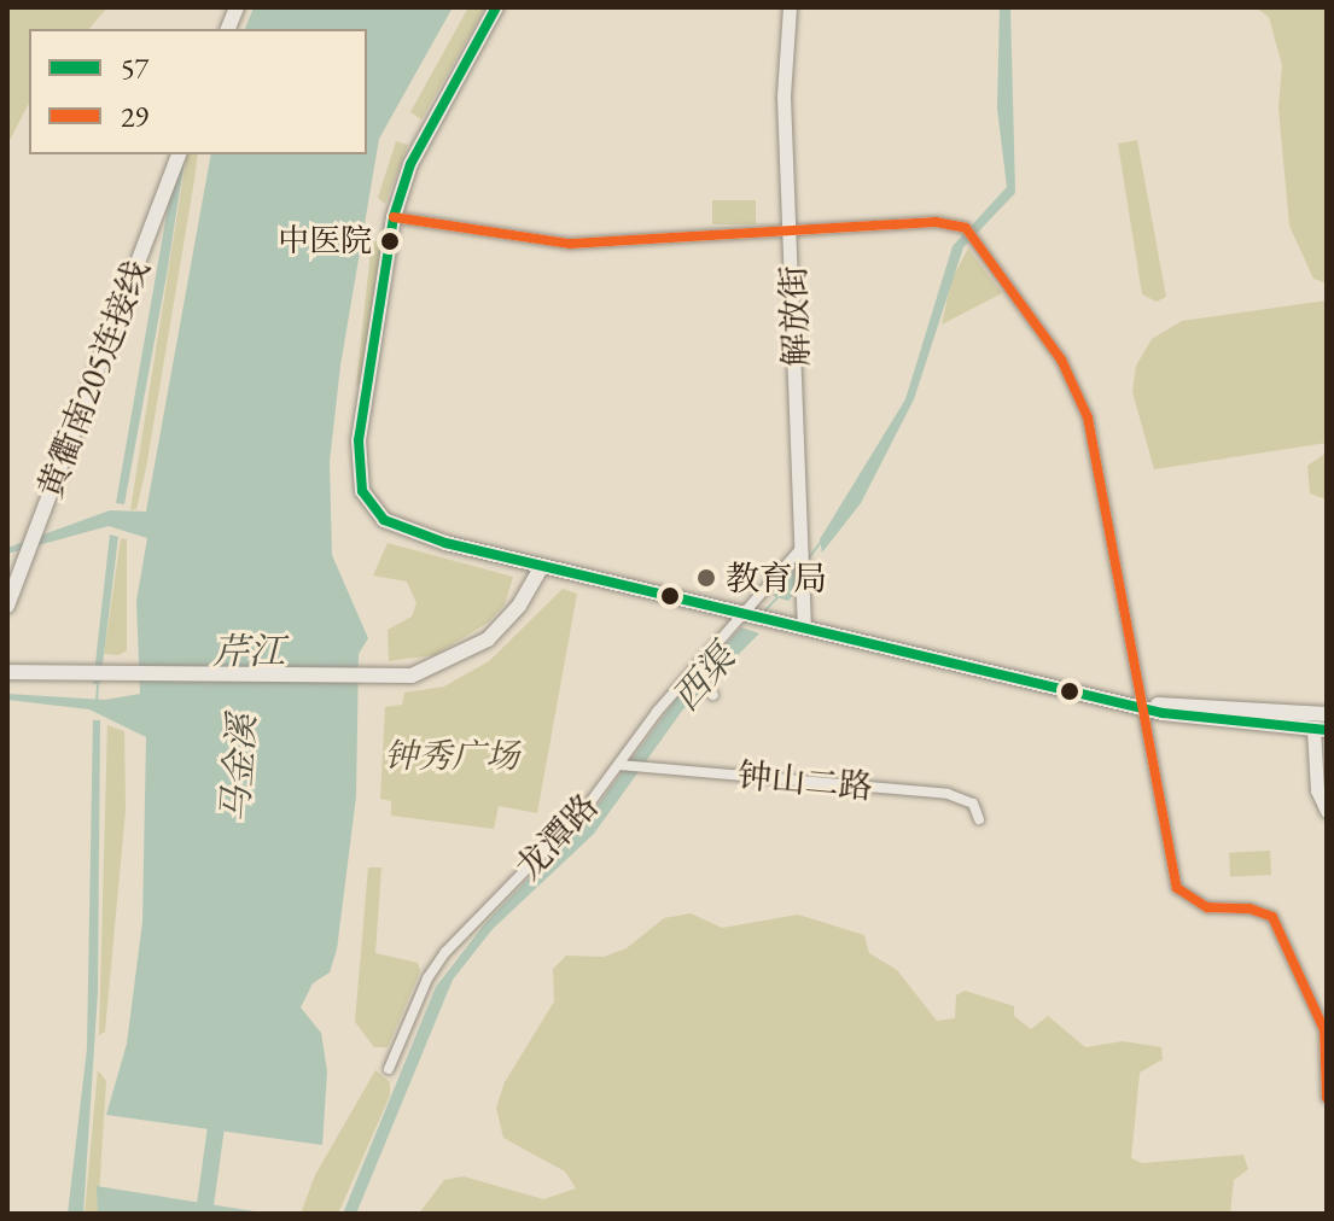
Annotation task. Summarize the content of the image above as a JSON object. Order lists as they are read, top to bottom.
{
  "streets": {
    "main road": ["黄衢南205连接线"],
    "street": ["解放街", "钟山二路", "龙潭路"]
  },
  "crossings": [
    ["解放街", "龙潭路"],
    ["钟山二路", "龙潭路"]
  ],
  "water": ["芹江", "西渠", "马金溪"],
  "parks": ["钟秀广场"],
  "places": ["中医院", "教育局"],
  "lines": ["transit line 57", "transit line 29"],
  "legend": ["57", "29"]
}
